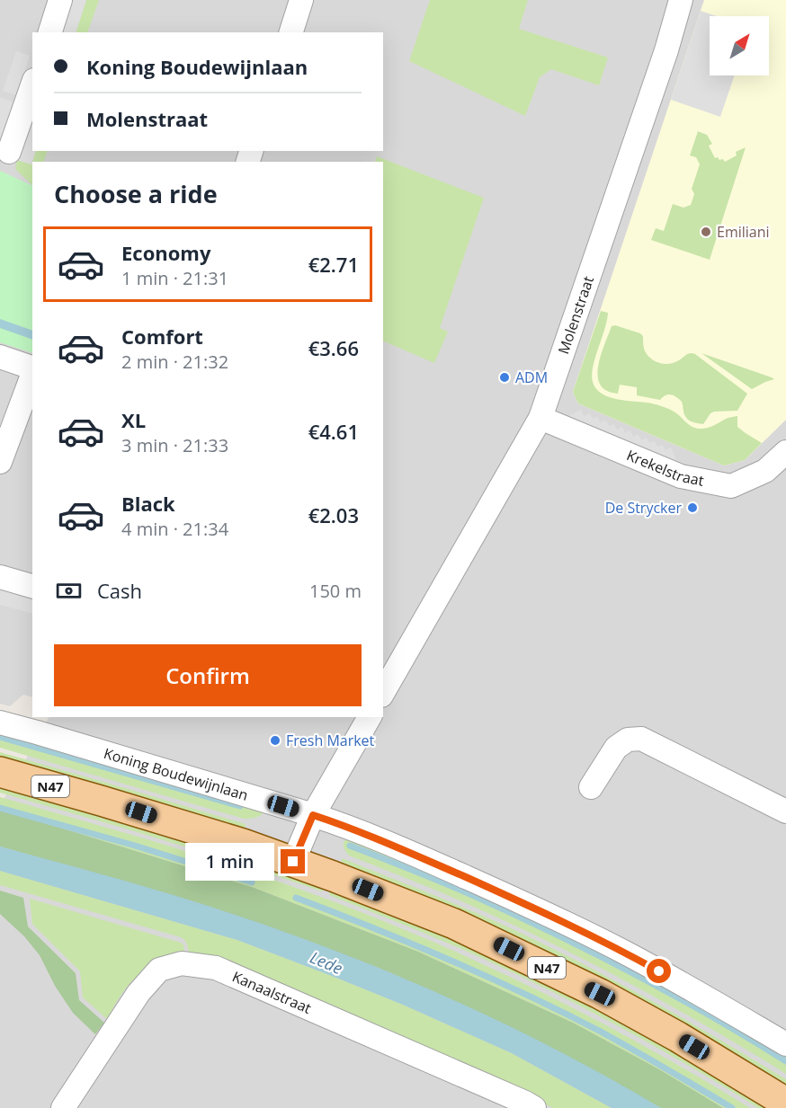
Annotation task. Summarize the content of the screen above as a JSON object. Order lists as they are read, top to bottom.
{
  "streets": {
    "main road": ["N47"],
    "street": [
      "Molenstraat",
      "Krekelstraat",
      "Koning Boudewijnlaan",
      "Kanaalstraat"
    ]
  },
  "crossings": [
    ["Molenstraat", "Krekelstraat"]
  ],
  "water": ["Lede"],
  "places": [
    "Emiliani",
    "ADM",
    "De Strycker",
    "Fresh Market"
  ],
  "north": "top right",
  "page": {
    "banner": ["Koning Boudewijnlaan", "Molenstraat"],
    "heading": "Choose a ride",
    "list": [
      {
        "name": "Economy",
        "note": "1 min · 21:31",
        "value": "€2.71"
      },
      {
        "name": "Comfort",
        "note": "2 min · 21:32",
        "value": "€3.66"
      },
      {
        "name": "XL",
        "note": "3 min · 21:33",
        "value": "€4.61"
      },
      {
        "name": "Black",
        "note": "4 min · 21:34",
        "value": "€2.03"
      }
    ],
    "pay": ["Cash", "150 m"],
    "buttons": "Confirm",
    "bubble": "1 min"
  }
}
